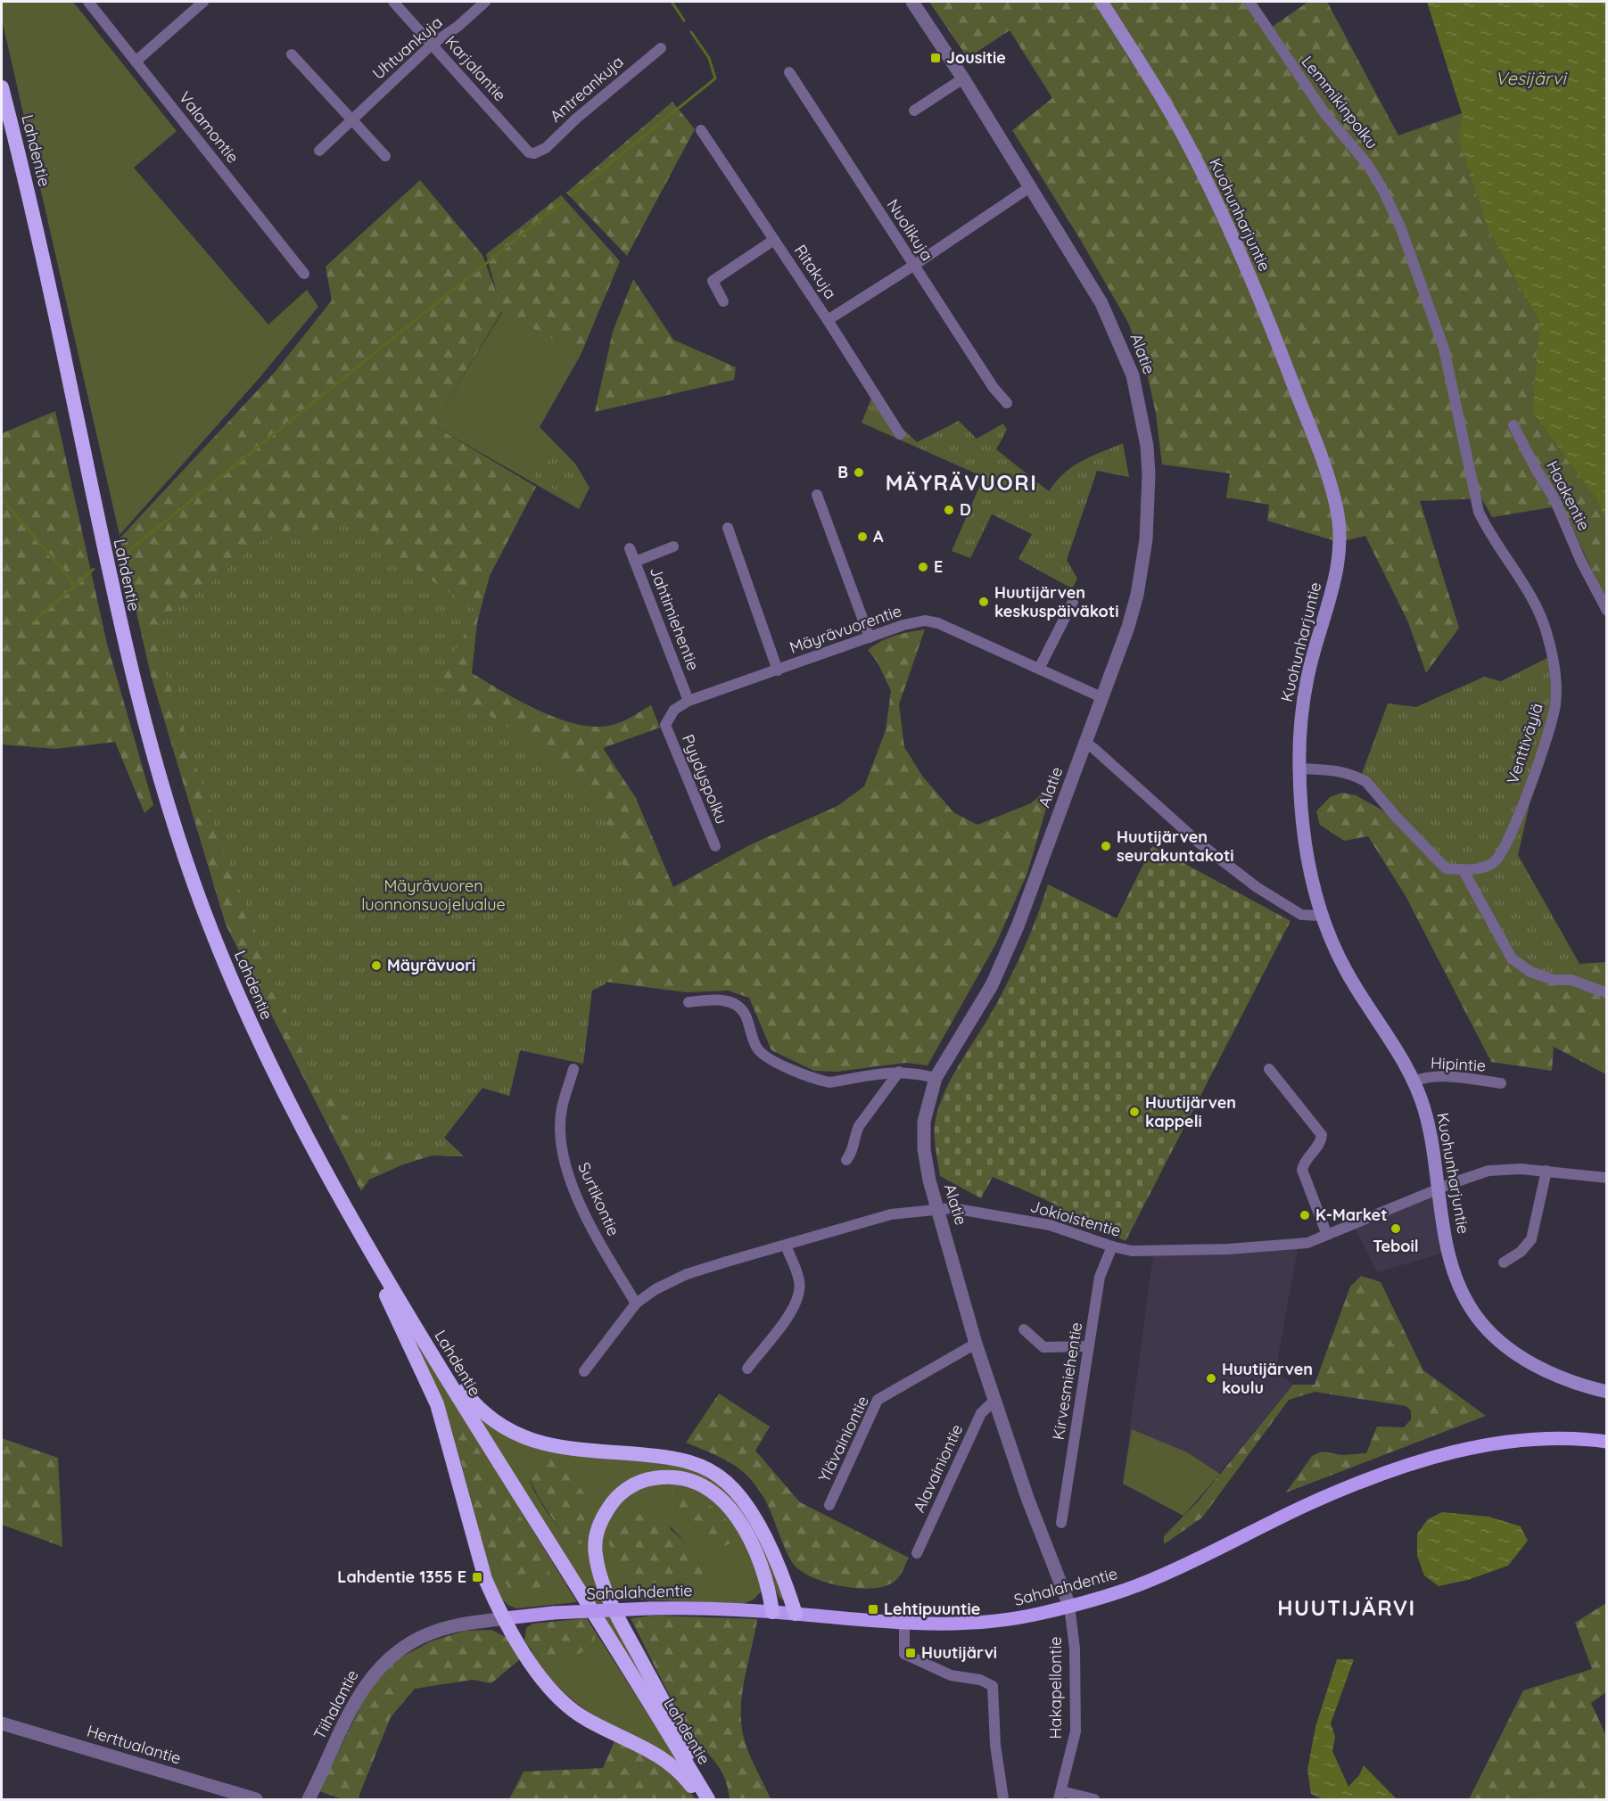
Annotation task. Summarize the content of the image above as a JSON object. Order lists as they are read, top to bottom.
{
  "streets": {
    "highway": ["Lahdentie"],
    "main road": ["Kuohunharjuntie", "Sahalahdentie"],
    "street": [
      "Uhtuankuja",
      "Karjalantie",
      "Antreankuja",
      "Lemmikinpolku",
      "Valamontie",
      "Nuolikuja",
      "Ritakuja",
      "Alatie",
      "Haakentie",
      "Jahtimiehentie",
      "Mäyrävuorentie",
      "Venttiväylä",
      "Pyydyspolku",
      "Hipintie",
      "Surtikontie",
      "Jokioistentie",
      "Kirvesmiehentie",
      "Ylävainiontie",
      "Alavainiontie",
      "Hakapellontie",
      "Tiihalantie",
      "Herttualantie"
    ]
  },
  "crossings": [
    ["Uhtuankuja", "Karjalantie"],
    ["Karjalantie", "Antreankuja"],
    ["Lemmikinpolku", "Venttiväylä"],
    ["Kuohunharjuntie", "Venttiväylä"],
    ["Kuohunharjuntie", "Hipintie"],
    ["Kuohunharjuntie", "Jokioistentie"],
    ["Alatie", "Mäyrävuorentie"],
    ["Alatie", "Jokioistentie"],
    ["Alatie", "Ylävainiontie"],
    ["Alatie", "Alavainiontie"],
    ["Alatie", "Sahalahdentie"],
    ["Alatie", "Hakapellontie"],
    ["Jahtimiehentie", "Mäyrävuorentie"],
    ["Mäyrävuorentie", "Pyydyspolku"],
    ["Surtikontie", "Jokioistentie"],
    ["Jokioistentie", "Kirvesmiehentie"],
    ["Sahalahdentie", "Hakapellontie"],
    ["Sahalahdentie", "Tiihalantie"]
  ],
  "districts": ["MÄYRÄVUORI", "HUUTIJÄRVI"],
  "water": ["Vesijärvi"],
  "parks": ["Mäyrävuoren luonnonsuojelualue"],
  "places": {
    "transit": [
      "Jousitie",
      "Lahdentie 1355 E",
      "Lehtipuuntie",
      "Huutijärvi"
    ],
    "other": [
      "B",
      "D",
      "A",
      "E",
      "Huutijärven keskuspäiväkoti",
      "Huutijärven seurakuntakoti",
      "Mäyrävuori",
      "Huutijärven kappeli",
      "K-Market",
      "Teboil",
      "Huutijärven koulu"
    ]
  }
}
